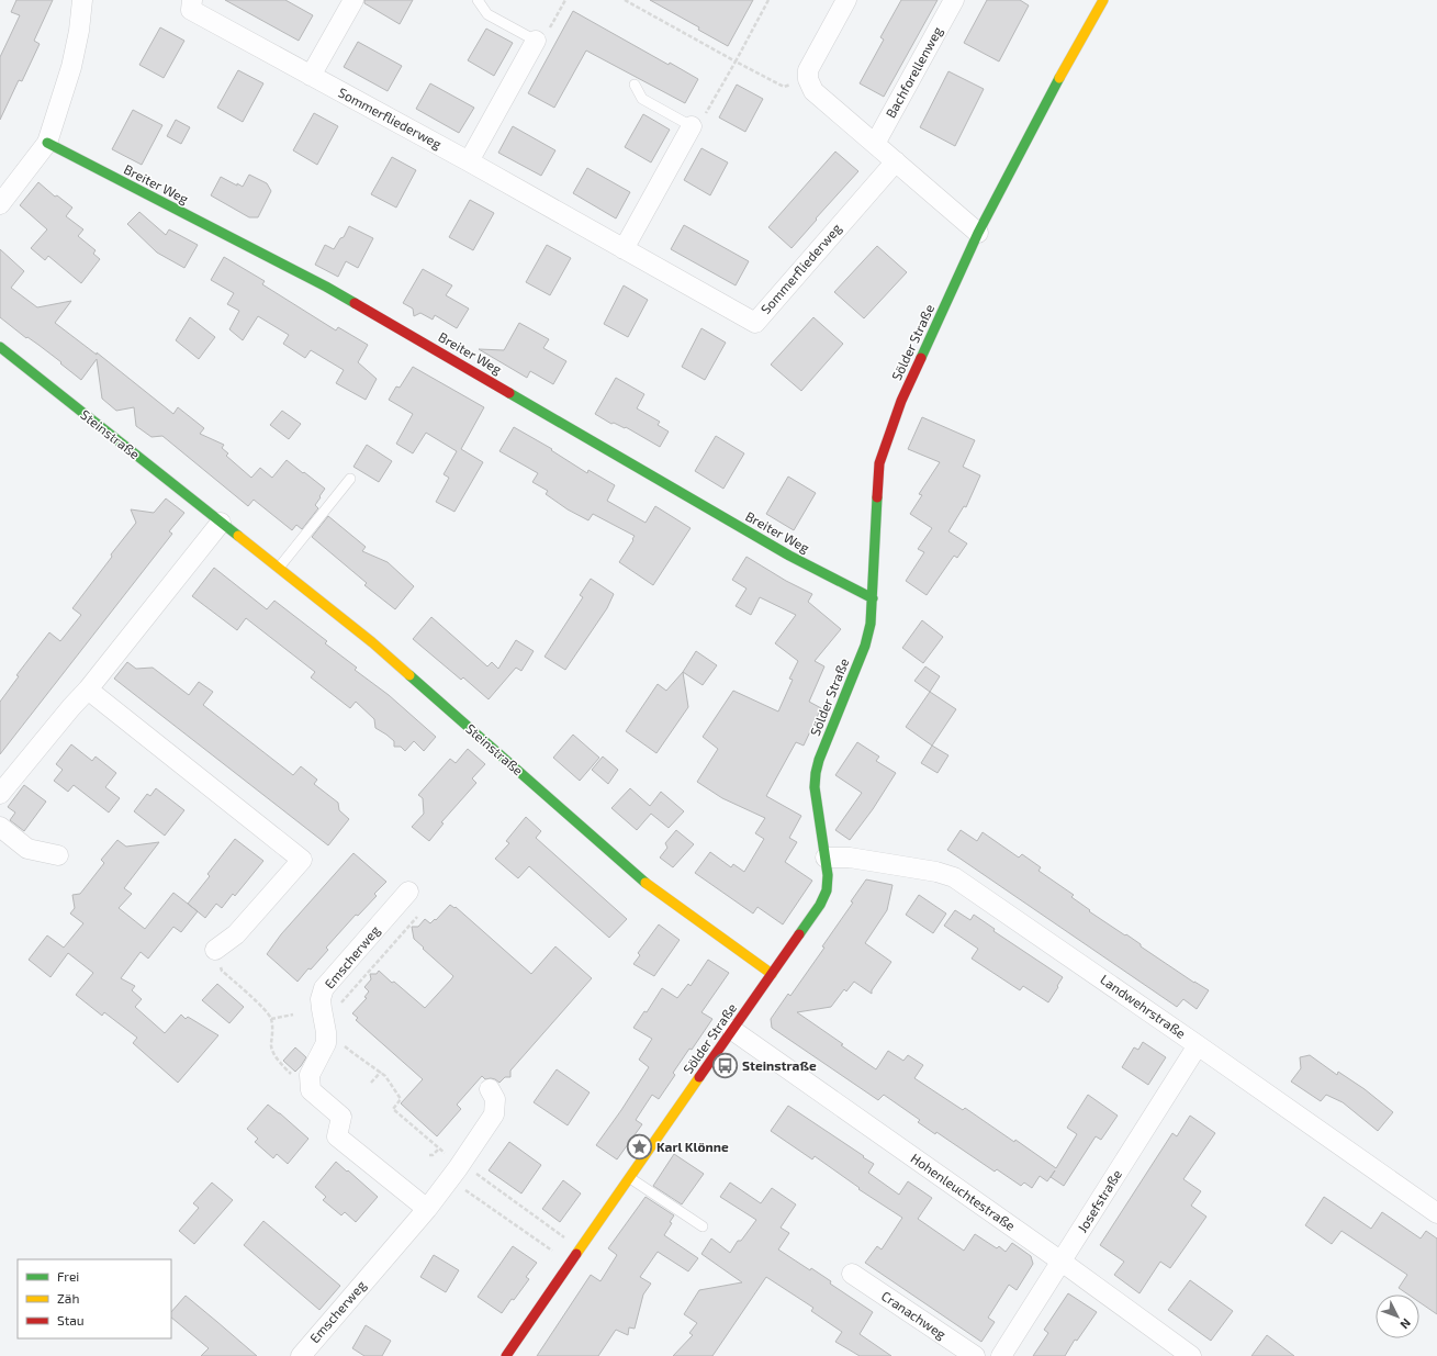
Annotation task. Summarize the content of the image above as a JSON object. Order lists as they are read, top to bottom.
{
  "streets": {
    "street": [
      "Bachforellenweg",
      "Sommerfliederweg",
      "Breiter Weg",
      "Sölder Straße",
      "Steinstraße",
      "Emscherweg",
      "Landwehrstraße",
      "Hohenleuchtestraße",
      "Josefstraße",
      "Cranachweg"
    ]
  },
  "crossings": [
    ["Breiter Weg", "Sölder Straße"],
    ["Sölder Straße", "Steinstraße"],
    ["Sölder Straße", "Landwehrstraße"],
    ["Sölder Straße", "Hohenleuchtestraße"],
    ["Landwehrstraße", "Josefstraße"],
    ["Hohenleuchtestraße", "Josefstraße"]
  ],
  "places": {
    "bus stop": ["Steinstraße"],
    "place": ["Karl Klönne"]
  },
  "legend": ["Frei", "Zäh", "Stau"],
  "north": "bottom right"
}
